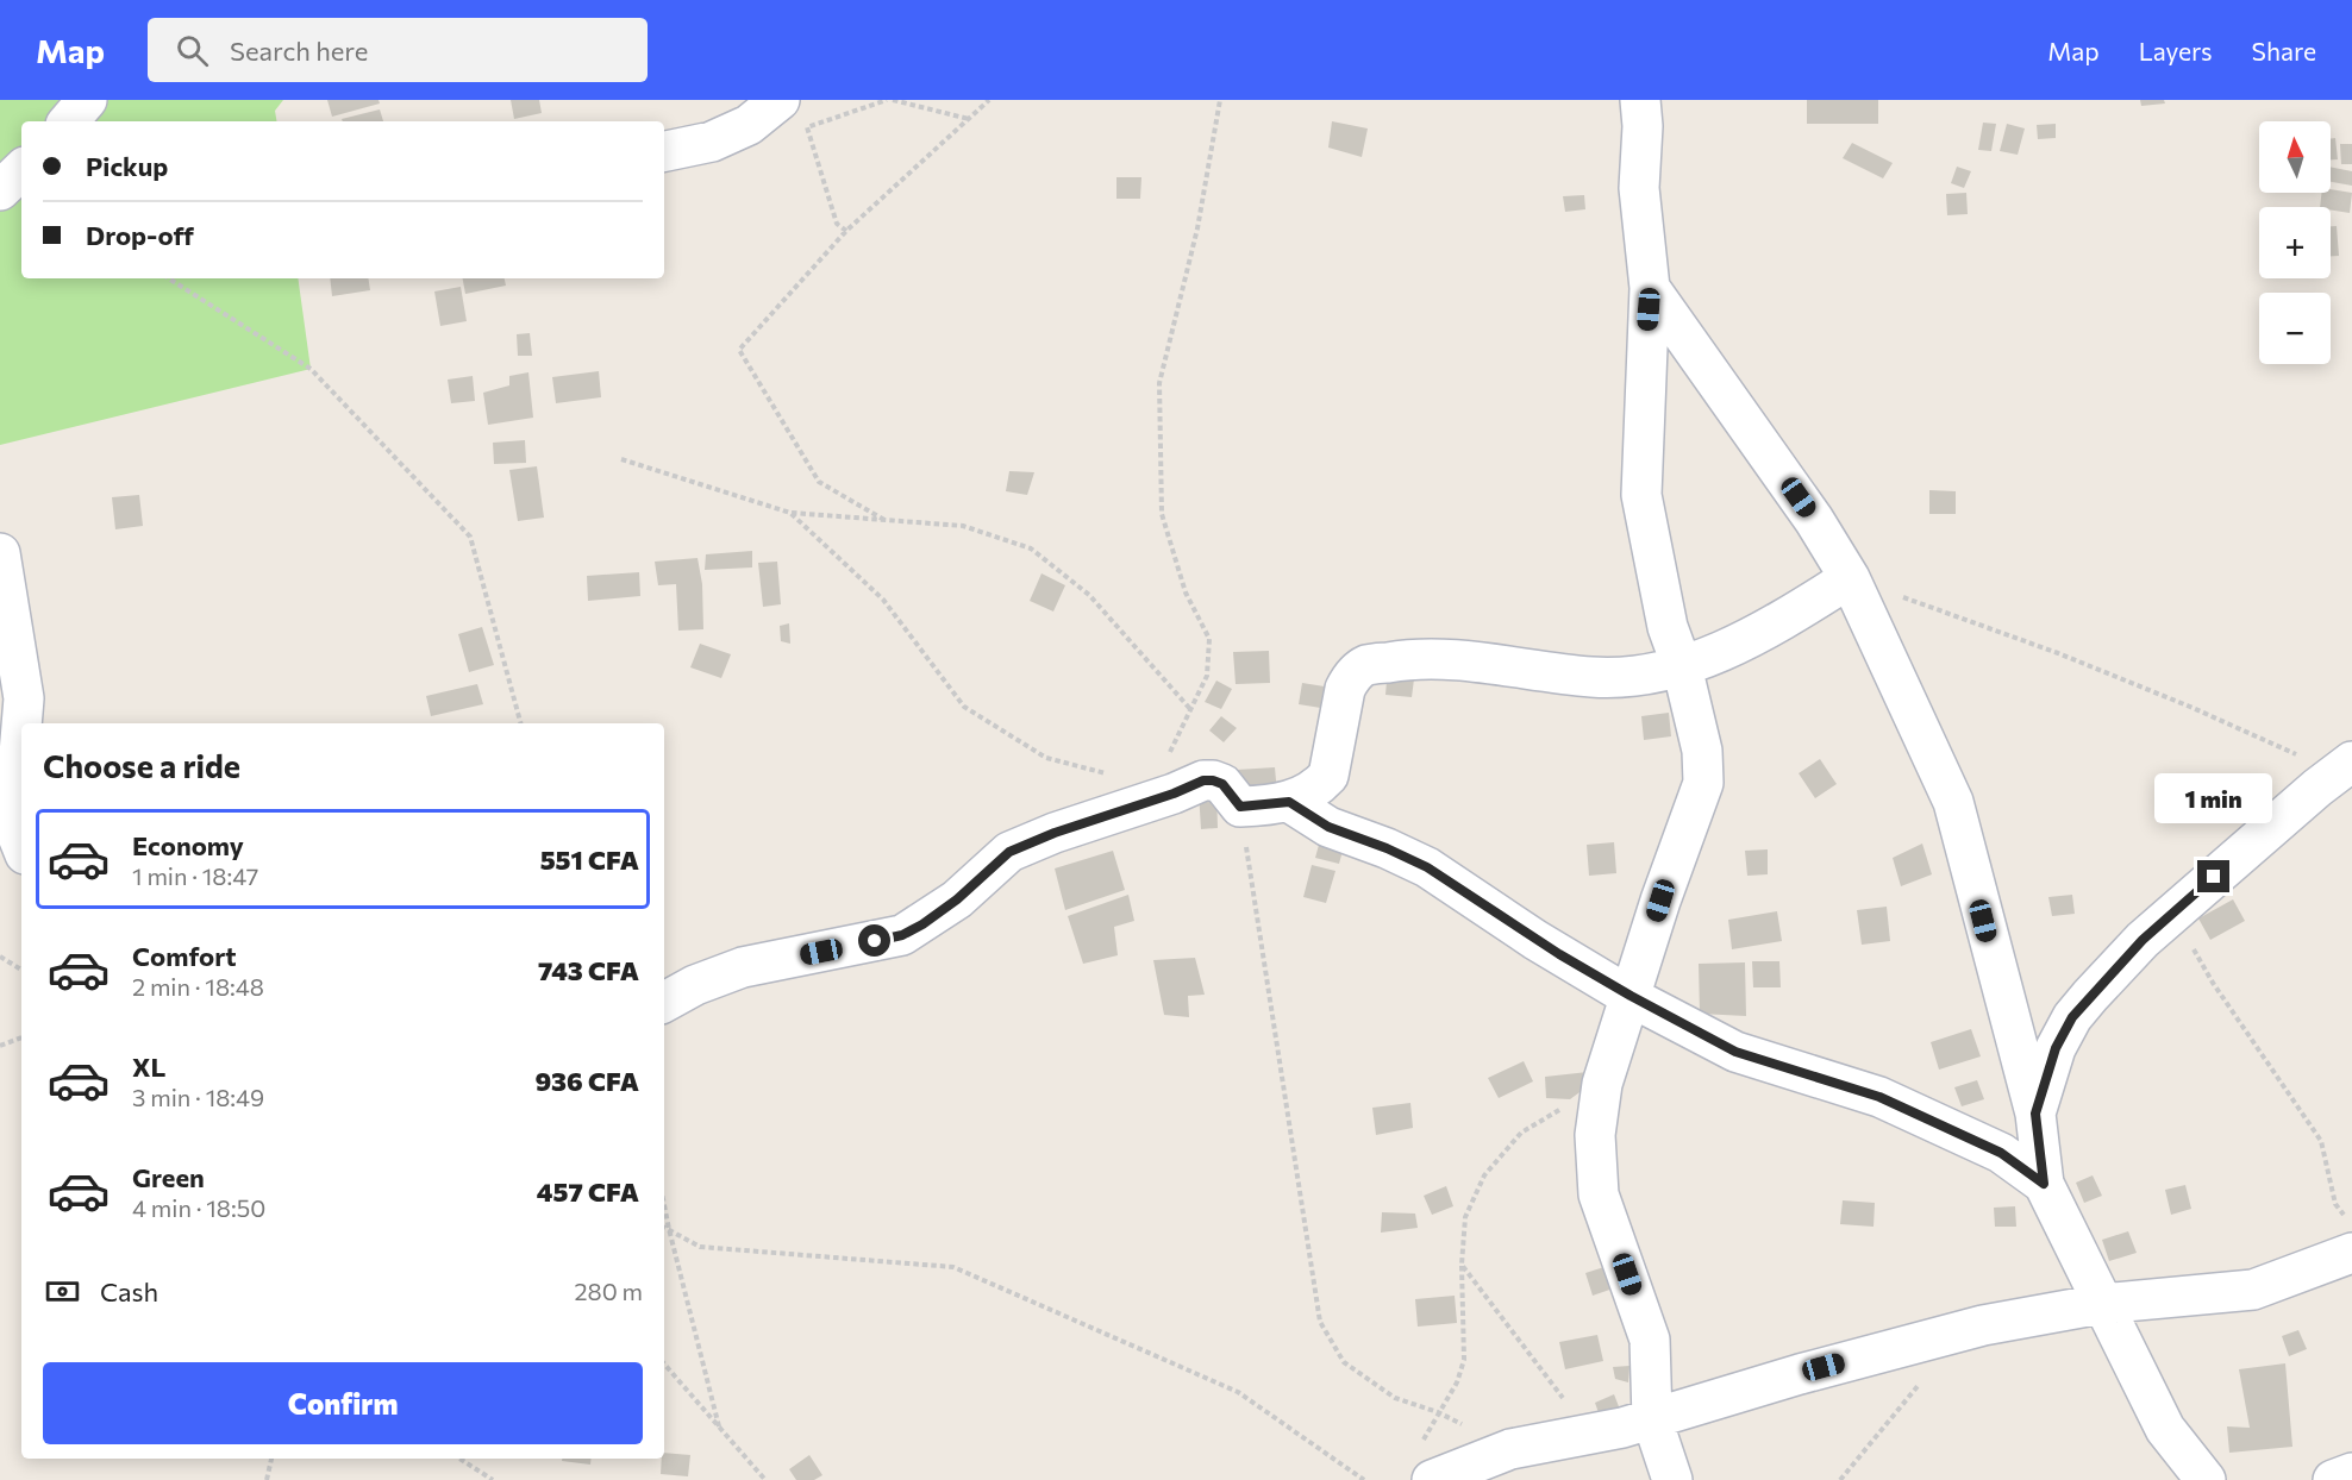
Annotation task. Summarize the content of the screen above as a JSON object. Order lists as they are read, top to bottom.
{
  "north": "top",
  "page": {
    "header": "Map",
    "search": "Search here",
    "nav": ["Map", "Layers", "Share"],
    "map_buttons": ["+", "−"],
    "banner": ["Pickup", "Drop-off"],
    "heading": "Choose a ride",
    "bubble": "1 min",
    "list": [
      {
        "name": "Economy",
        "note": "1 min · 18:47",
        "value": "551 CFA"
      },
      {
        "name": "Comfort",
        "note": "2 min · 18:48",
        "value": "743 CFA"
      },
      {
        "name": "XL",
        "note": "3 min · 18:49",
        "value": "936 CFA"
      },
      {
        "name": "Green",
        "note": "4 min · 18:50",
        "value": "457 CFA"
      }
    ],
    "pay": ["Cash", "280 m"],
    "buttons": "Confirm"
  }
}
